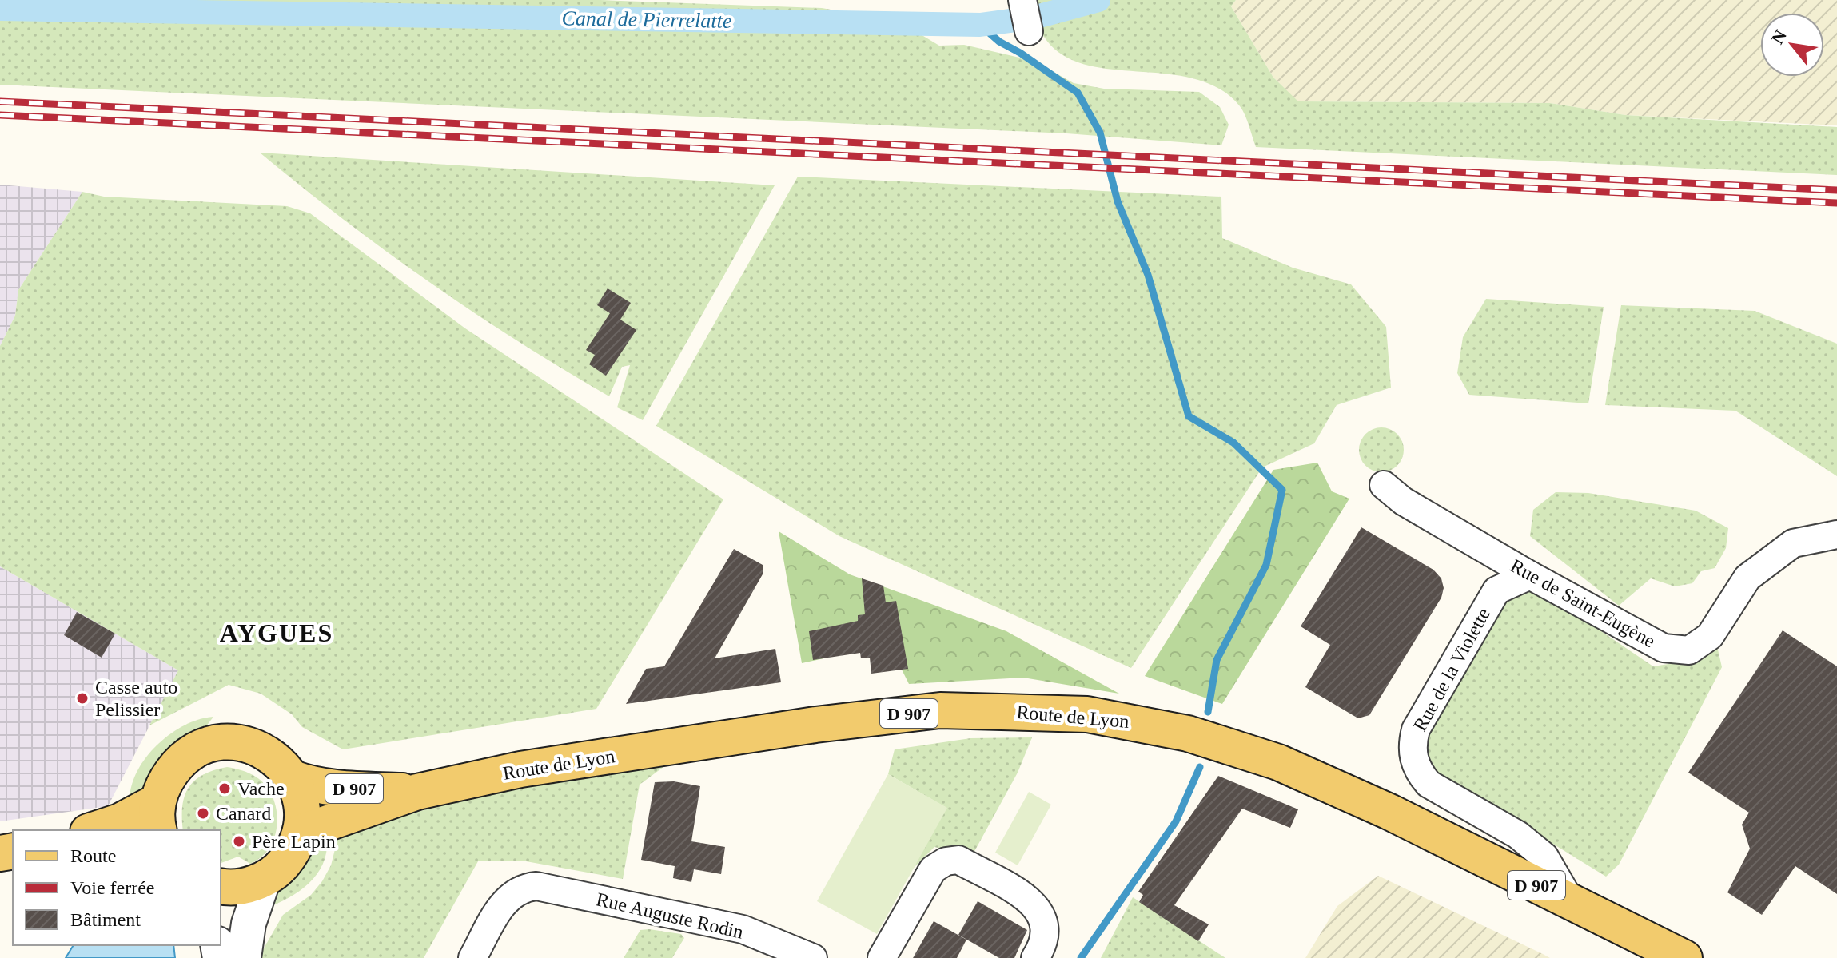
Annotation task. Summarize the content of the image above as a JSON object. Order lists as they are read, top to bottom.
{
  "streets": {
    "main road": ["D 907", "Route de Lyon"],
    "street": ["Rue de Saint-Eugène", "Rue de la Violette", "Rue Auguste Rodin"]
  },
  "crossings": [
    ["Rue de Saint-Eugène", "Rue de la Violette"],
    ["Rue de la Violette", "Route de Lyon"]
  ],
  "districts": ["AYGUES"],
  "water": ["Canal de Pierrelatte"],
  "places": [
    "Casse auto Pelissier",
    "Vache",
    "Canard",
    "Père Lapin"
  ],
  "legend": ["Route", "Voie ferrée", "Bâtiment"],
  "north": "top left"
}
